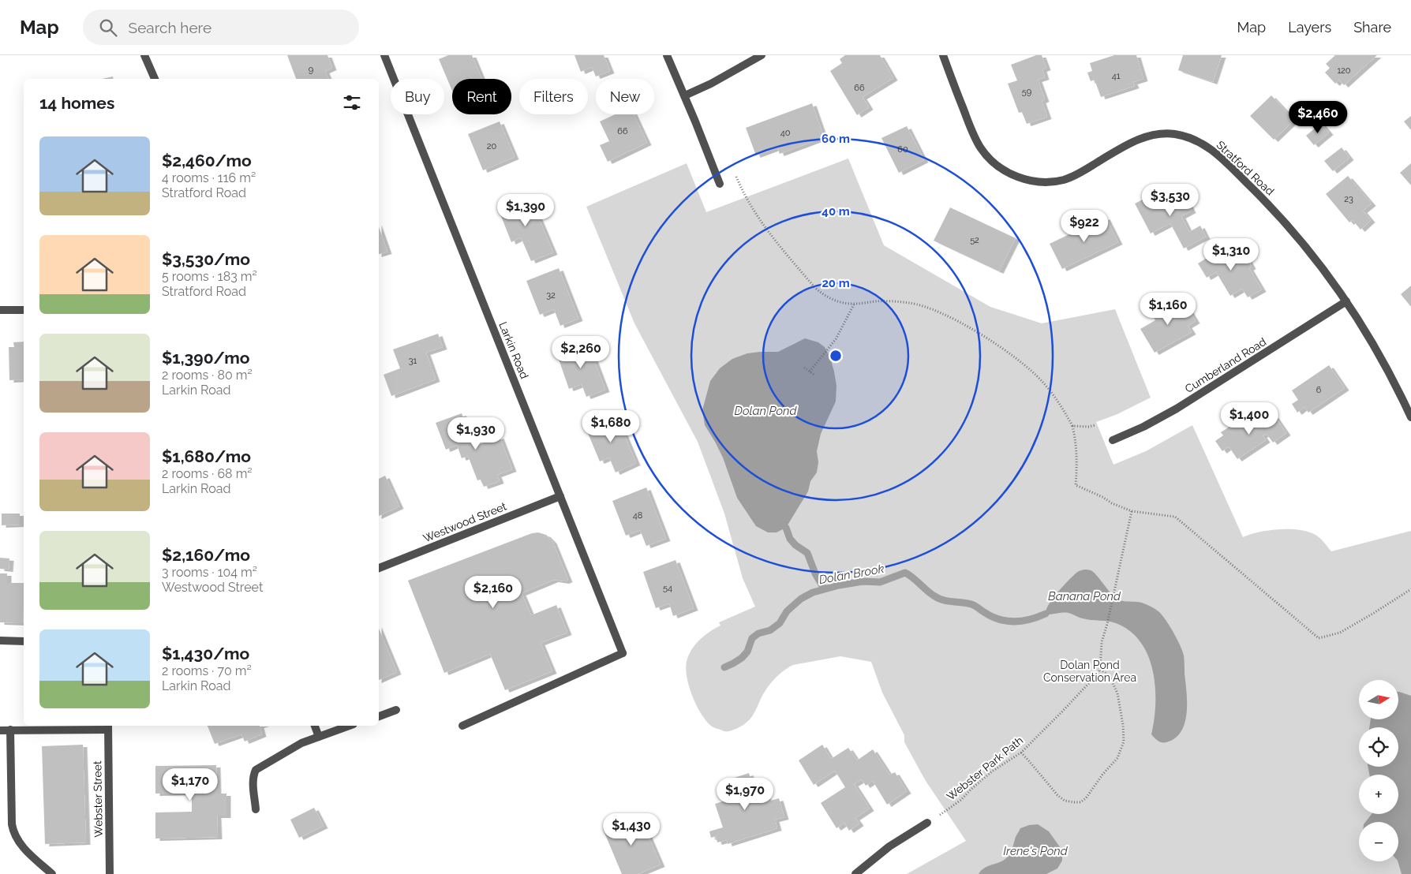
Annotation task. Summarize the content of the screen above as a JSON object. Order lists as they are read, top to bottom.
{
  "streets": {
    "street": [
      "Stratford Road",
      "Larkin Road",
      "Cumberland Road",
      "Westwood Street",
      "Webster Street"
    ],
    "path": ["Webster Park Path"]
  },
  "crossings": [
    ["Stratford Road", "Cumberland Road"],
    ["Larkin Road", "Westwood Street"]
  ],
  "water": [
    "Dolan Pond",
    "Dolan Brook",
    "Banana Pond",
    "Irene's Pond"
  ],
  "parks": ["Dolan Pond Conservation Area"],
  "house_numbers": [
    "9",
    "120",
    "41",
    "66",
    "59",
    "66",
    "40",
    "20",
    "60",
    "23",
    "52",
    "32",
    "31",
    "6",
    "48",
    "54"
  ],
  "north": "right",
  "page": {
    "header": "Map",
    "search": "Search here",
    "nav": ["Map", "Layers", "Share"],
    "chip": [
      "Buy",
      "Rent",
      "Filters",
      "New"
    ],
    "heading": "14 homes",
    "price": [
      "$2,460",
      "$3,530",
      "$1,390",
      "$922",
      "$1,310",
      "$1,160",
      "$2,260",
      "$1,400",
      "$1,680",
      "$1,930",
      "$2,160",
      "$1,170",
      "$1,970",
      "$1,430"
    ],
    "list": [
      {
        "name": "$2,460/mo",
        "note": "4 rooms · 116 m² · Stratford Road"
      },
      {
        "name": "$3,530/mo",
        "note": "5 rooms · 183 m² · Stratford Road"
      },
      {
        "name": "$1,390/mo",
        "note": "2 rooms · 80 m² · Larkin Road"
      },
      {
        "name": "$1,680/mo",
        "note": "2 rooms · 68 m² · Larkin Road"
      },
      {
        "name": "$2,160/mo",
        "note": "3 rooms · 104 m² · Westwood Street"
      },
      {
        "name": "$1,430/mo",
        "note": "2 rooms · 70 m² · Larkin Road"
      }
    ],
    "map_buttons": ["+", "−"]
  },
  "rings": ["60 m", "40 m", "20 m"]
}
